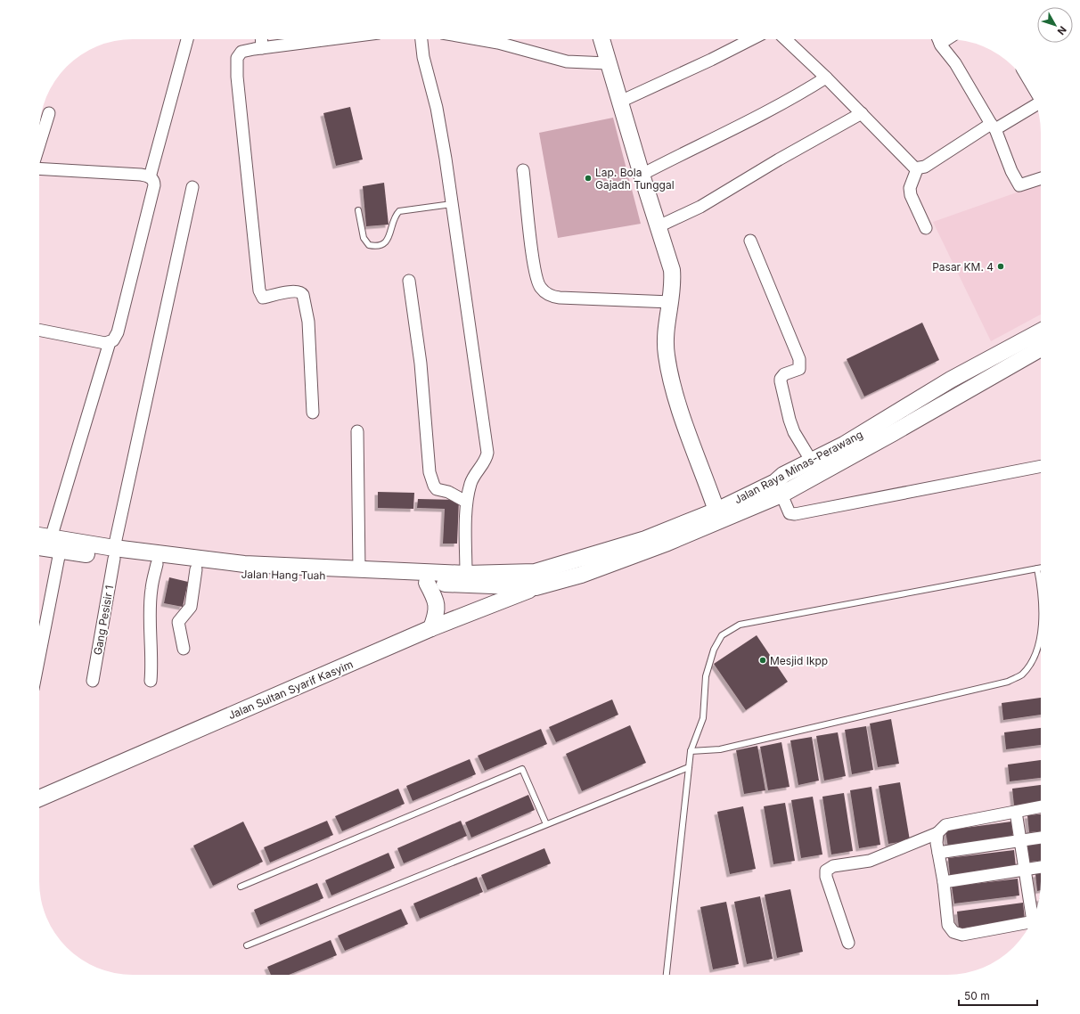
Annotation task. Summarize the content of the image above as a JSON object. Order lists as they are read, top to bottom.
{
  "streets": {
    "main road": ["Jalan Raya Minas-Perawang", "Jalan Hang Tuah", "Jalan Sultan Syarif Kasyim"],
    "street": ["Gang Pesisir 1"]
  },
  "crossings": [
    ["Jalan Raya Minas-Perawang", "Jalan Hang Tuah"],
    ["Jalan Raya Minas-Perawang", "Jalan Sultan Syarif Kasyim"],
    ["Jalan Hang Tuah", "Gang Pesisir 1"],
    ["Jalan Hang Tuah", "Jalan Sultan Syarif Kasyim"]
  ],
  "places": ["Lap. Bola Gajadh Tunggal", "Pasar KM. 4", "Mesjid Ikpp"],
  "scale_bar": "50 m",
  "north": "bottom right"
}
